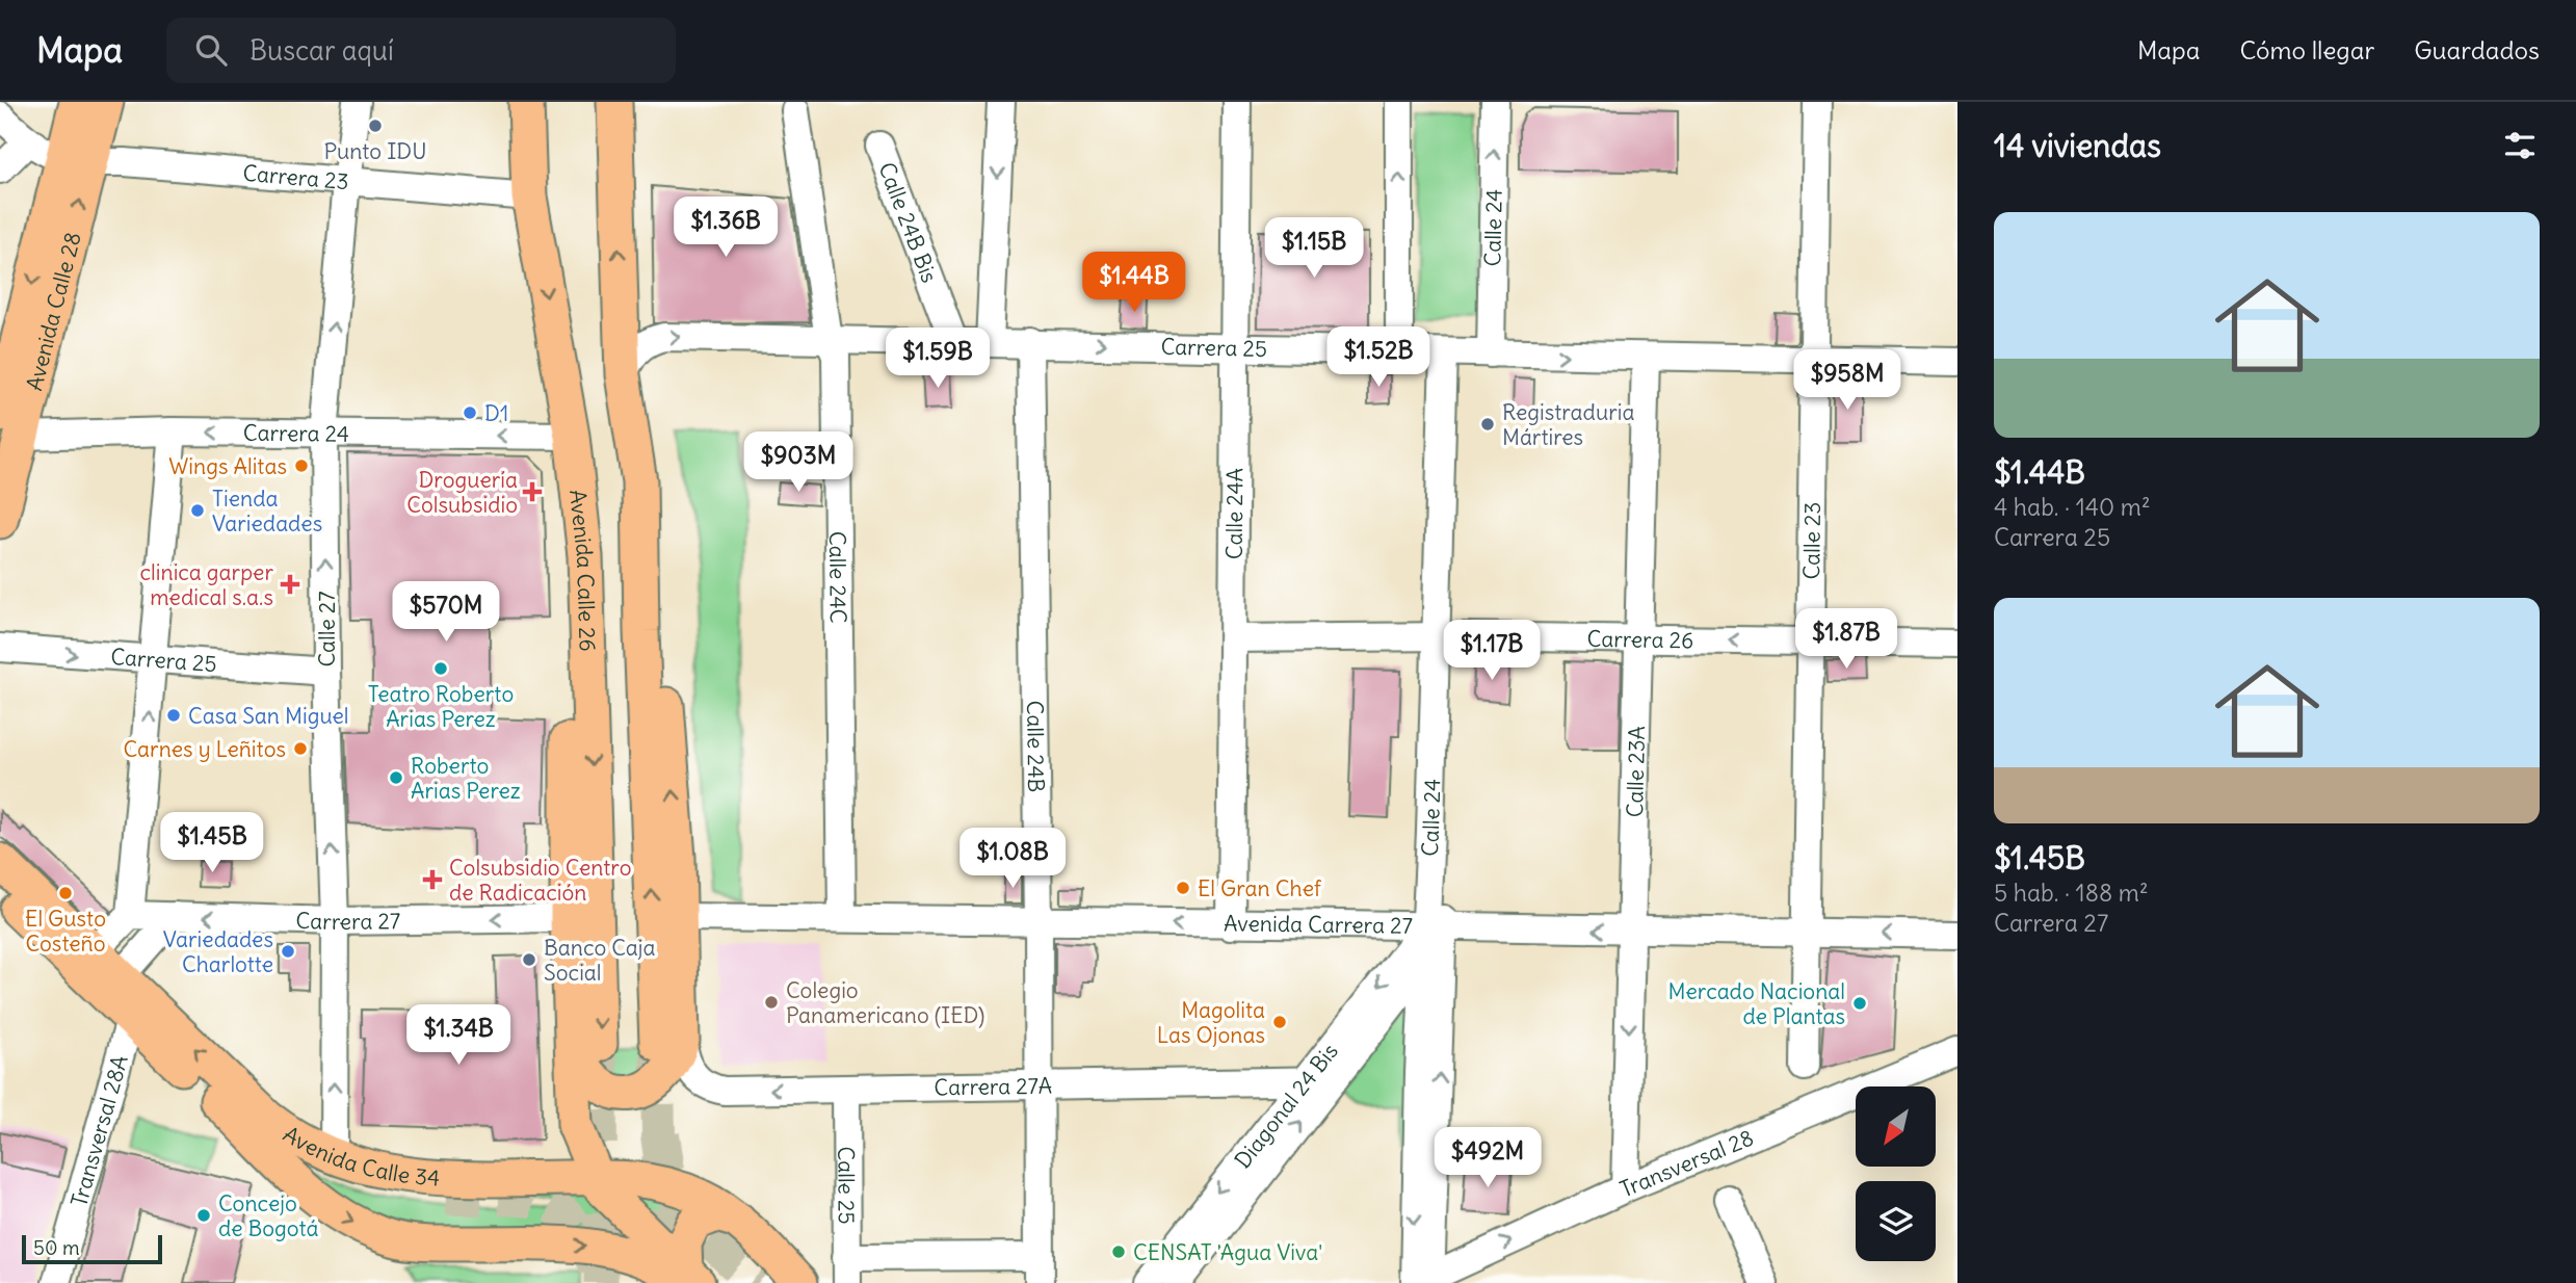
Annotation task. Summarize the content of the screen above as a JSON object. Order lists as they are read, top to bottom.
{
  "streets": {
    "main road": ["Avenida Calle 28", "Avenida Calle 26", "Avenida Calle 34"],
    "street": [
      "Carrera 23",
      "Calle 24B Bis",
      "Calle 24",
      "Carrera 25",
      "Carrera 24",
      "Calle 24A",
      "Calle 23",
      "Calle 24C",
      "Calle 27",
      "Carrera 26",
      "Calle 24B",
      "Calle 23A",
      "Carrera 27",
      "Avenida Carrera 27",
      "Carrera 27A",
      "Diagonal 24 Bis",
      "Transversal 28A",
      "Transversal 28",
      "Calle 25"
    ]
  },
  "crossings": [
    ["Carrera 23", "Avenida Calle 28"],
    ["Carrera 23", "Avenida Calle 26"],
    ["Carrera 23", "Calle 27"],
    ["Calle 24B Bis", "Carrera 25"],
    ["Calle 24", "Carrera 25"],
    ["Calle 24", "Carrera 26"],
    ["Calle 24", "Avenida Carrera 27"],
    ["Calle 24", "Diagonal 24 Bis"],
    ["Calle 24", "Transversal 28"],
    ["Avenida Calle 28", "Carrera 24"],
    ["Carrera 25", "Calle 24A"],
    ["Carrera 25", "Calle 23"],
    ["Carrera 25", "Calle 24C"],
    ["Carrera 25", "Calle 27"],
    ["Carrera 25", "Calle 24B"],
    ["Carrera 25", "Calle 23A"],
    ["Carrera 24", "Avenida Calle 26"],
    ["Carrera 24", "Calle 27"],
    ["Calle 24A", "Carrera 26"],
    ["Calle 24A", "Avenida Carrera 27"],
    ["Calle 23", "Carrera 26"],
    ["Calle 23", "Avenida Carrera 27"],
    ["Calle 24C", "Avenida Carrera 27"],
    ["Calle 27", "Carrera 27"],
    ["Calle 27", "Avenida Calle 34"],
    ["Carrera 26", "Calle 23A"],
    ["Calle 24B", "Avenida Carrera 27"],
    ["Calle 24B", "Carrera 27A"],
    ["Calle 23A", "Avenida Carrera 27"],
    ["Calle 23A", "Transversal 28"],
    ["Avenida Carrera 27", "Diagonal 24 Bis"],
    ["Carrera 27A", "Diagonal 24 Bis"],
    ["Carrera 27A", "Calle 25"],
    ["Transversal 28A", "Avenida Calle 34"]
  ],
  "one_way": [
    "Carrera 25",
    "Carrera 24",
    "Carrera 27",
    "Avenida Carrera 27",
    "Transversal 28"
  ],
  "places": {
    "other": [
      "Punto IDU",
      "D1",
      "Registraduria Mártires",
      "Wings Alitas",
      "Tienda Variedades",
      "Teatro Roberto Arias Perez",
      "Casa San Miguel",
      "Carnes y Leñitos",
      "Roberto Arias Perez",
      "El Gran Chef",
      "El Gusto Costeño",
      "Variedades Charlotte",
      "Banco Caja Social",
      "Colegio Panamericano (IED)",
      "Mercado Nacional de Plantas",
      "Magolita Las Ojonas",
      "Concejo de Bogotá",
      "CENSAT 'Agua Viva'"
    ],
    "health": ["Droguería Colsubsidio", "clinica garper medical s.a.s", "Colsubsidio Centro de Radicación"]
  },
  "scale_bar": "50 m",
  "north": "bottom left",
  "page": {
    "header": "Mapa",
    "search": "Buscar aquí",
    "nav": ["Mapa", "Cómo llegar", "Guardados"],
    "heading": "14 viviendas",
    "list": [
      {
        "name": "$1.44B",
        "note": "4 hab. · 140 m² · Carrera 25"
      },
      {
        "name": "$1.45B",
        "note": "5 hab. · 188 m² · Carrera 27"
      }
    ],
    "price": [
      "$1.36B",
      "$1.15B",
      "$1.44B",
      "$1.52B",
      "$1.59B",
      "$958M",
      "$903M",
      "$570M",
      "$1.87B",
      "$1.17B",
      "$1.45B",
      "$1.08B",
      "$1.34B",
      "$492M"
    ],
    "scale": "50 m"
  }
}
